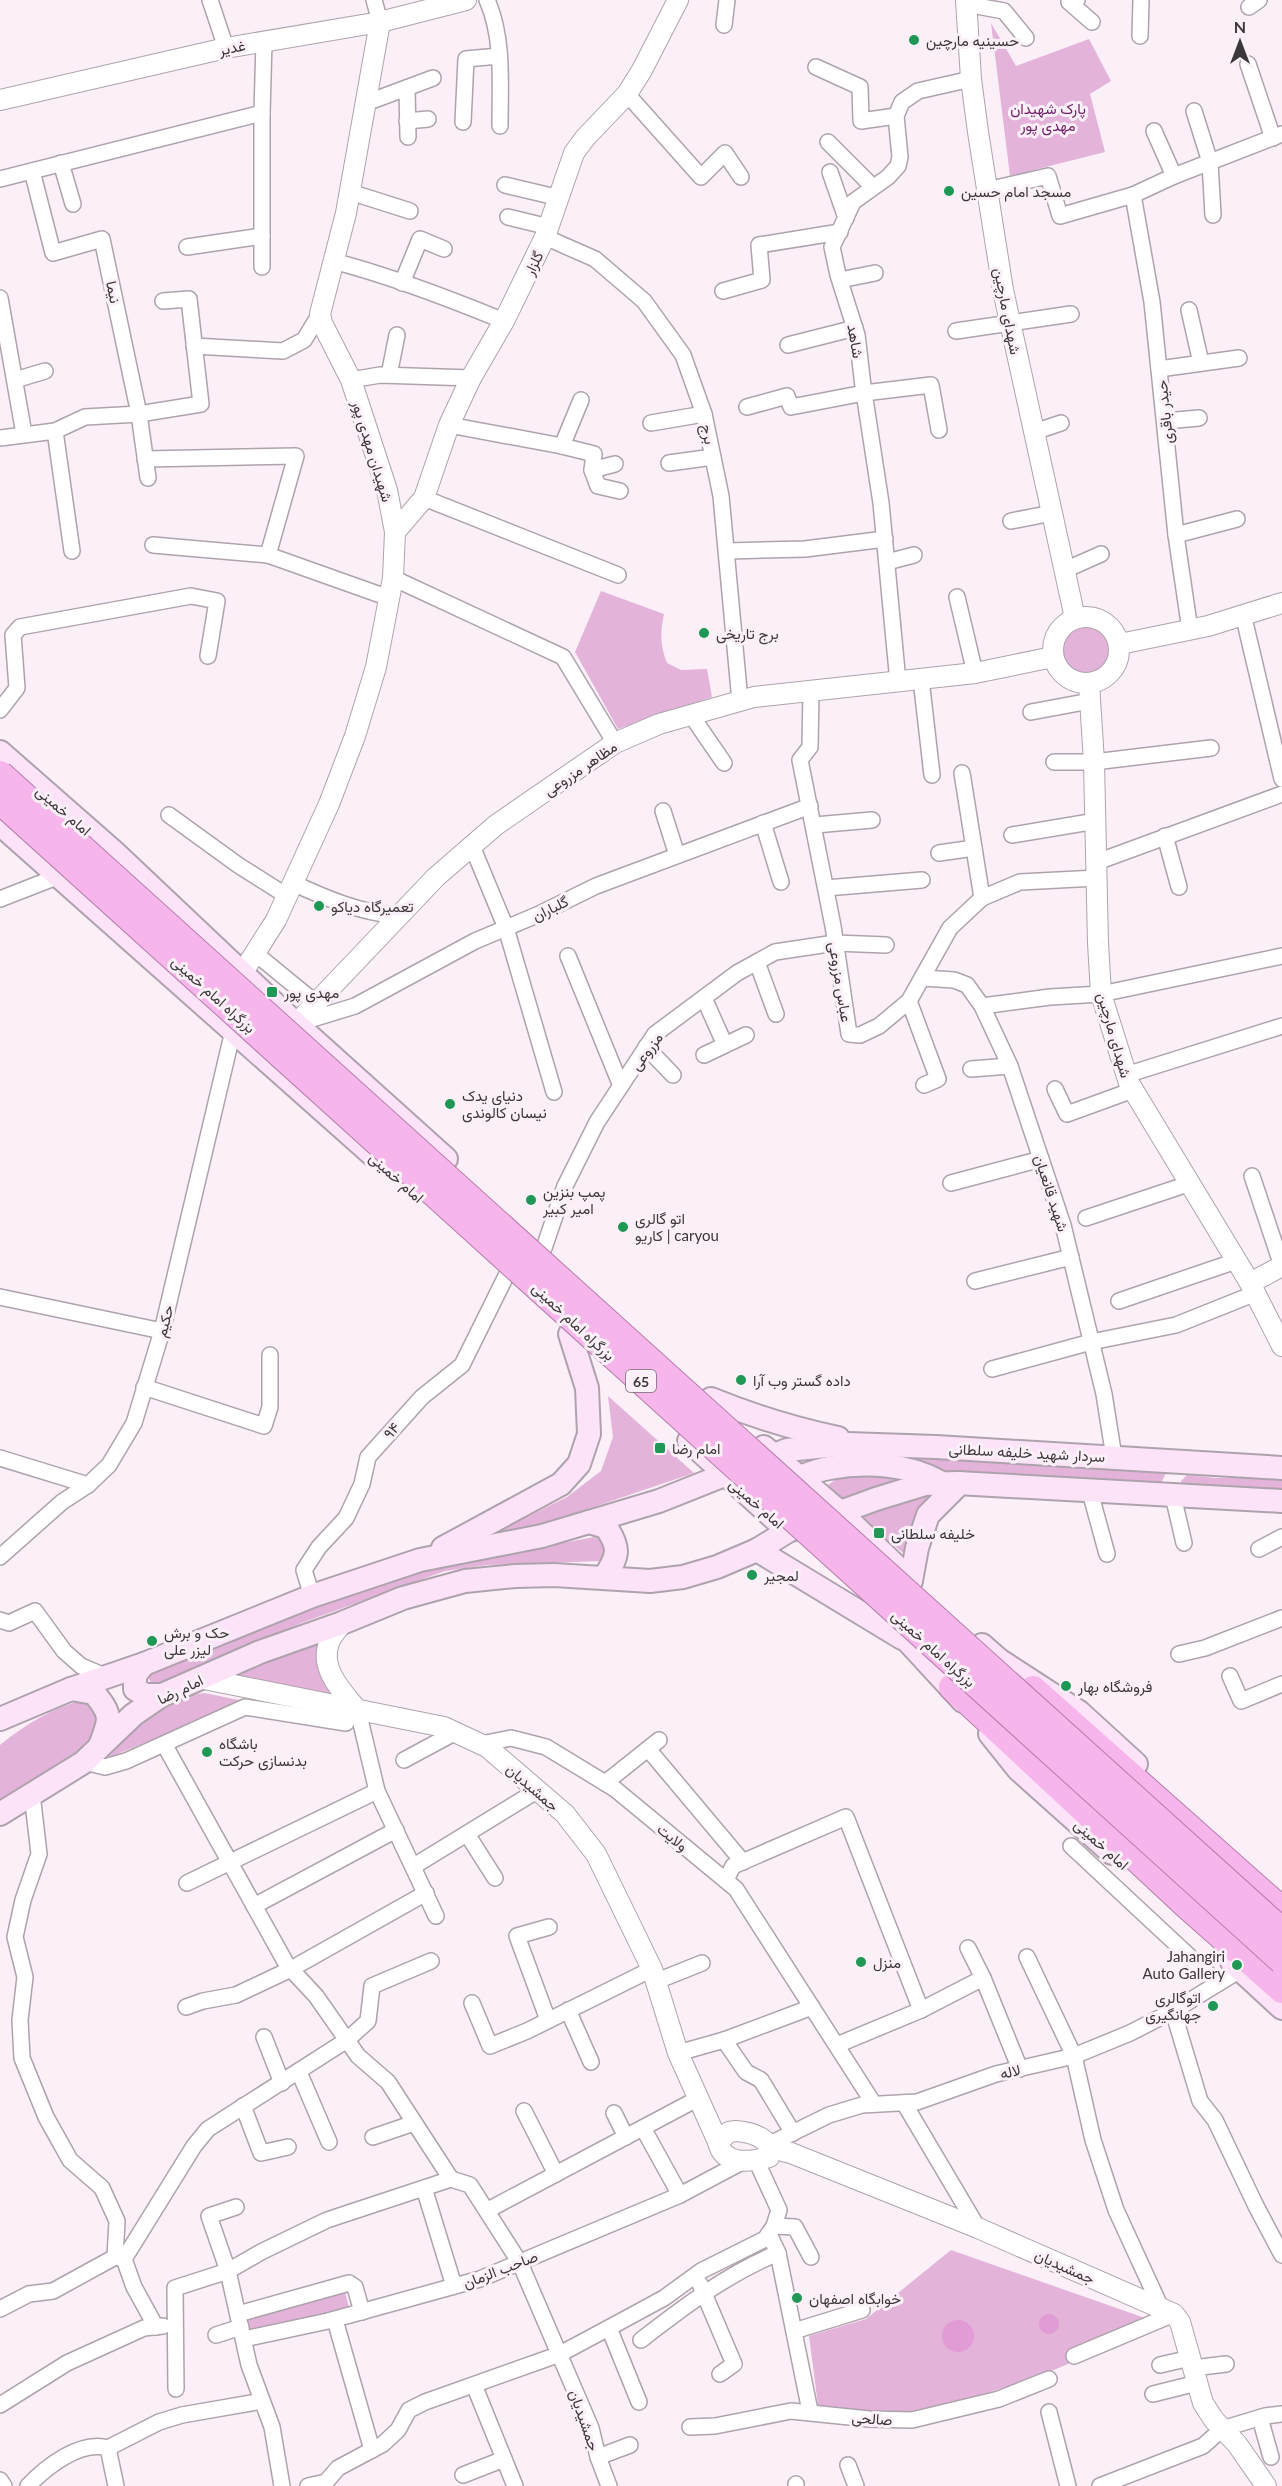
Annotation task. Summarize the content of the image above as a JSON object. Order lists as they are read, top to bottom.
{
  "streets": {
    "highway": ["بزرگراه امام خمینی", "65"],
    "main road": ["امام خمینی", "سردار شهید خلیفه سلطانی", "امام رضا"],
    "street": [
      "غدیر",
      "گلزار",
      "نیما",
      "شهدای مارچین",
      "شاهد",
      "حیدر باقری",
      "برج",
      "شهیدان مهدی پور",
      "مظاهر مزروعی",
      "گلباران",
      "عباس مزروعی",
      "مزروعی",
      "شهید قانعیان",
      "حکیم",
      "۹۴",
      "جمشیدیان",
      "ولایت",
      "لاله",
      "صاحب الزمان",
      "صالحی"
    ]
  },
  "crossings": [
    ["گلزار", "برج"],
    ["گلزار", "شهیدان مهدی پور"],
    ["شهدای مارچین", "مظاهر مزروعی"],
    ["شهدای مارچین", "عباس مزروعی"],
    ["شاهد", "مظاهر مزروعی"],
    ["برج", "مظاهر مزروعی"],
    ["شهیدان مهدی پور", "امام خمینی"],
    ["مظاهر مزروعی", "امام خمینی"],
    ["مظاهر مزروعی", "گلباران"],
    ["مظاهر مزروعی", "عباس مزروعی"],
    ["امام خمینی", "گلباران"],
    ["امام خمینی", "مزروعی"],
    ["امام خمینی", "حکیم"],
    ["امام خمینی", "۹۴"],
    ["امام خمینی", "سردار شهید خلیفه سلطانی"],
    ["امام خمینی", "امام رضا"],
    ["امام خمینی", "لاله"],
    ["گلباران", "عباس مزروعی"],
    ["عباس مزروعی", "مزروعی"],
    ["عباس مزروعی", "شهید قانعیان"],
    ["شهید قانعیان", "سردار شهید خلیفه سلطانی"],
    ["امام رضا", "جمشیدیان"],
    ["جمشیدیان", "ولایت"],
    ["جمشیدیان", "لاله"],
    ["جمشیدیان", "صاحب الزمان"],
    ["ولایت", "لاله"],
    ["لاله", "صاحب الزمان"]
  ],
  "parks": ["پارک شهیدان مهدی پور"],
  "places": {
    "other": [
      "حسینیه مارچین",
      "مسجد امام حسین",
      "برج تاریخی",
      "تعمیرگاه دیاکو",
      "دنیای یدک نیسان کالوندی",
      "پمپ بنزین امیر کبیر",
      "اتو گالری کاریو | caryou",
      "داده گستر وب آرا",
      "لمجیر",
      "حک و برش لیزر علی",
      "فروشگاه بهار",
      "باشگاه بدنسازی حرکت",
      "منزل",
      "Jahangiri Auto Gallery",
      "اتوگالری جهانگیری",
      "خوابگاه اصفهان"
    ],
    "transit": ["مهدی پور", "امام رضا", "خلیفه سلطانی"]
  },
  "north": "top"
}
